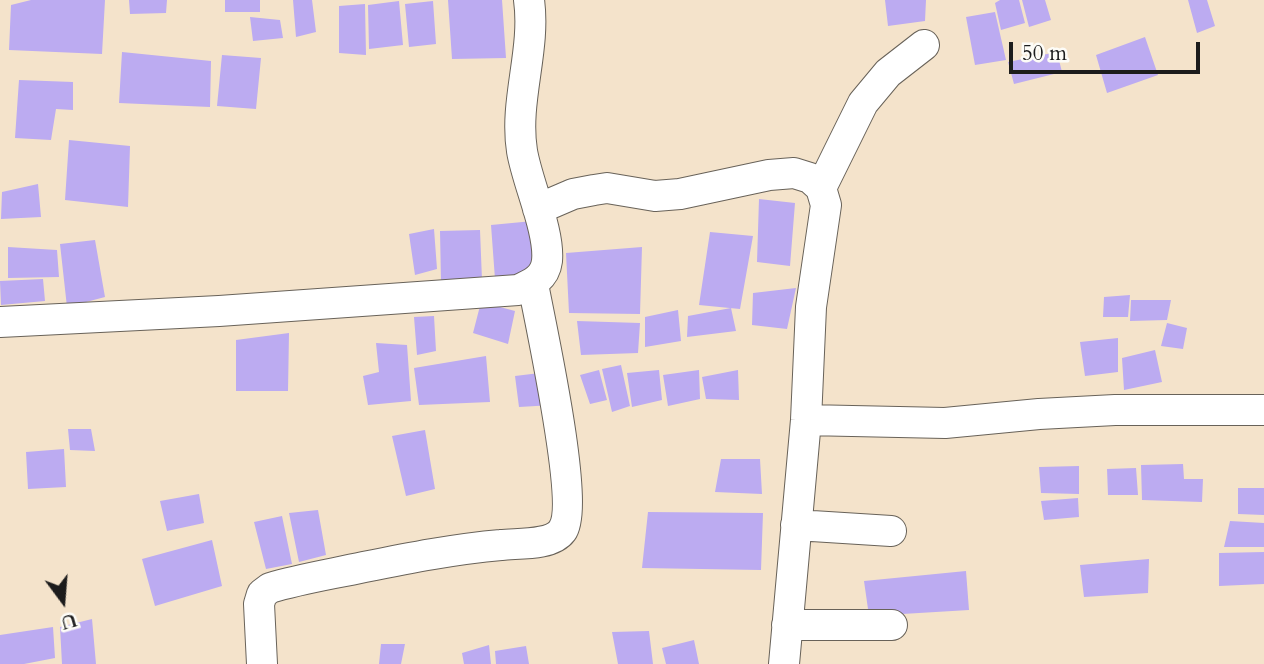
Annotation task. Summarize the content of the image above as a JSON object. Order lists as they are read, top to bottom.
{
  "scale_bar": "50 m",
  "north": "bottom"
}
